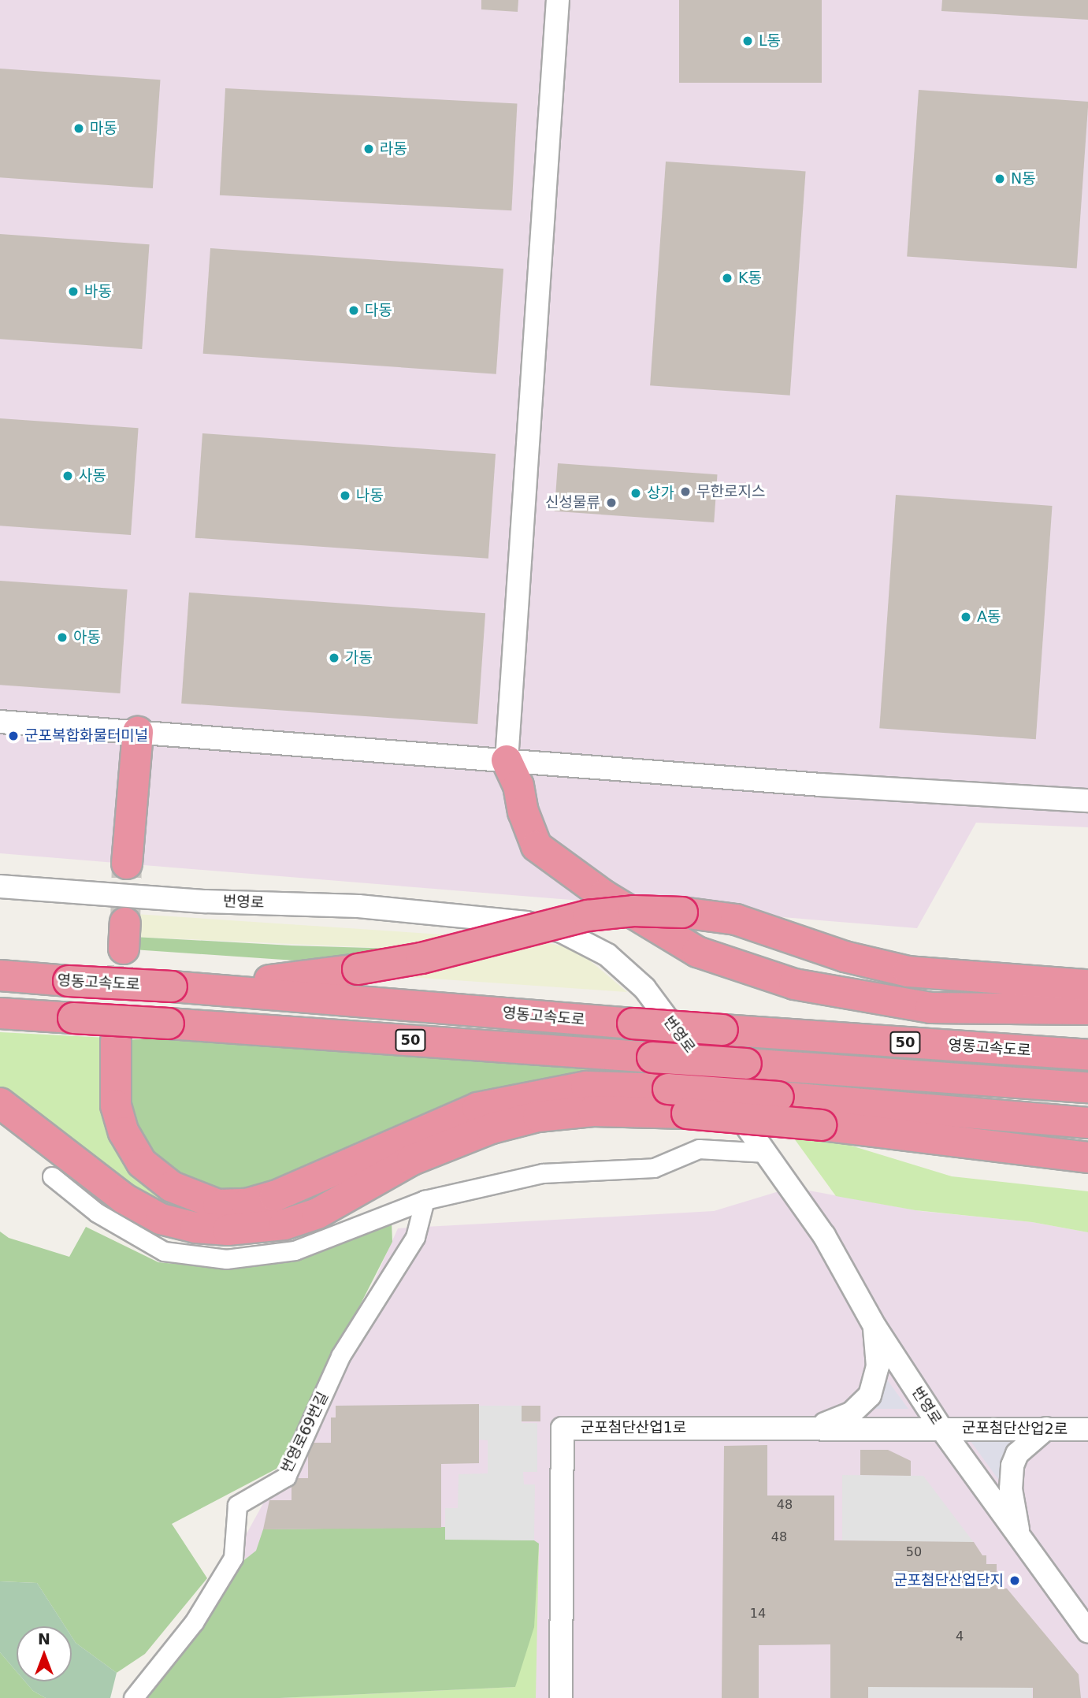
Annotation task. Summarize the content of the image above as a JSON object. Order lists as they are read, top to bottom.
{
  "streets": {
    "highway": ["영동고속도로", "50"],
    "street": [
      "번영로",
      "군포첨단산업1로",
      "군포첨단산업2로",
      "번영로69번길"
    ]
  },
  "crossings": [
    ["번영로", "군포첨단산업1로"],
    ["번영로", "군포첨단산업2로"],
    ["군포첨단산업1로", "군포첨단산업2로"]
  ],
  "places": [
    "L동",
    "마동",
    "라동",
    "N동",
    "K동",
    "바동",
    "다동",
    "사동",
    "무한로지스",
    "상가",
    "나동",
    "신성물류",
    "A동",
    "아동",
    "가동",
    "군포복합화물터미널",
    "군포첨단산업단지"
  ],
  "house_numbers": [
    "48",
    "48",
    "50",
    "14",
    "4"
  ],
  "north": "top"
}
